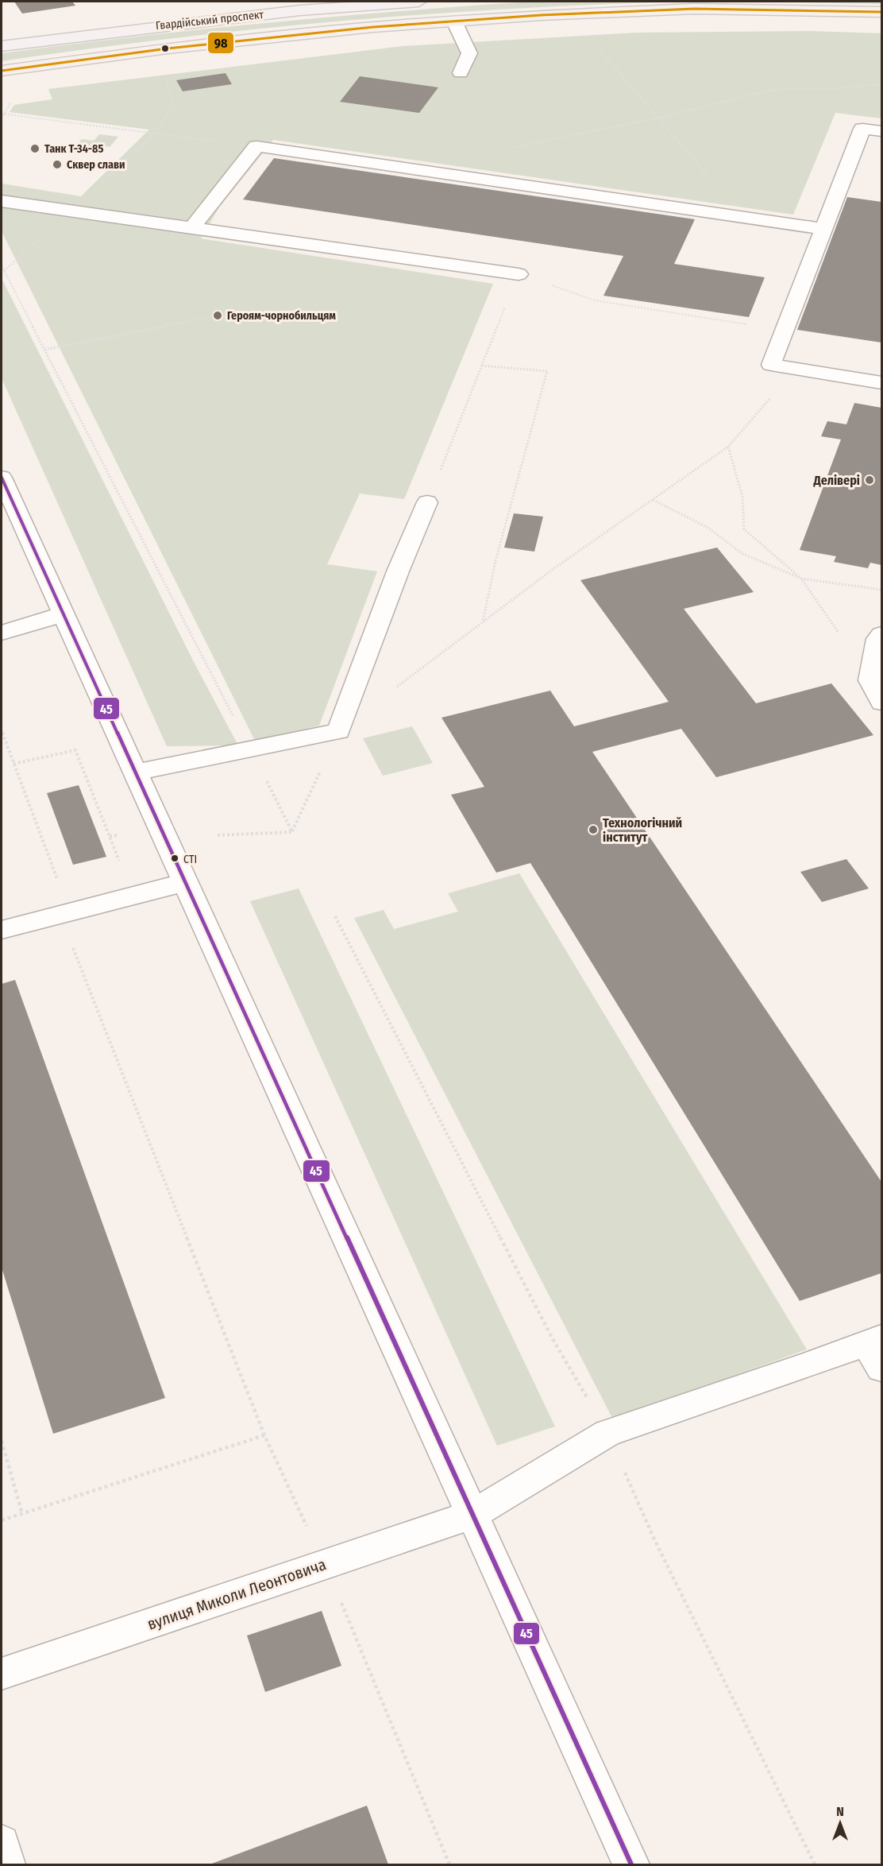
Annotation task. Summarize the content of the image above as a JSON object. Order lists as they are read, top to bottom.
{
  "streets": {
    "main road": ["Гвардійський проспект"],
    "street": ["вулиця Миколи Леонтовича"]
  },
  "places": [
    "Танк Т-34-85",
    "Сквер слави",
    "Героям-чорнобильцям",
    "Делівері",
    "Технологічний інститут",
    "СТІ"
  ],
  "lines": ["transit line 98", "transit line 45"],
  "north": "top"
}
